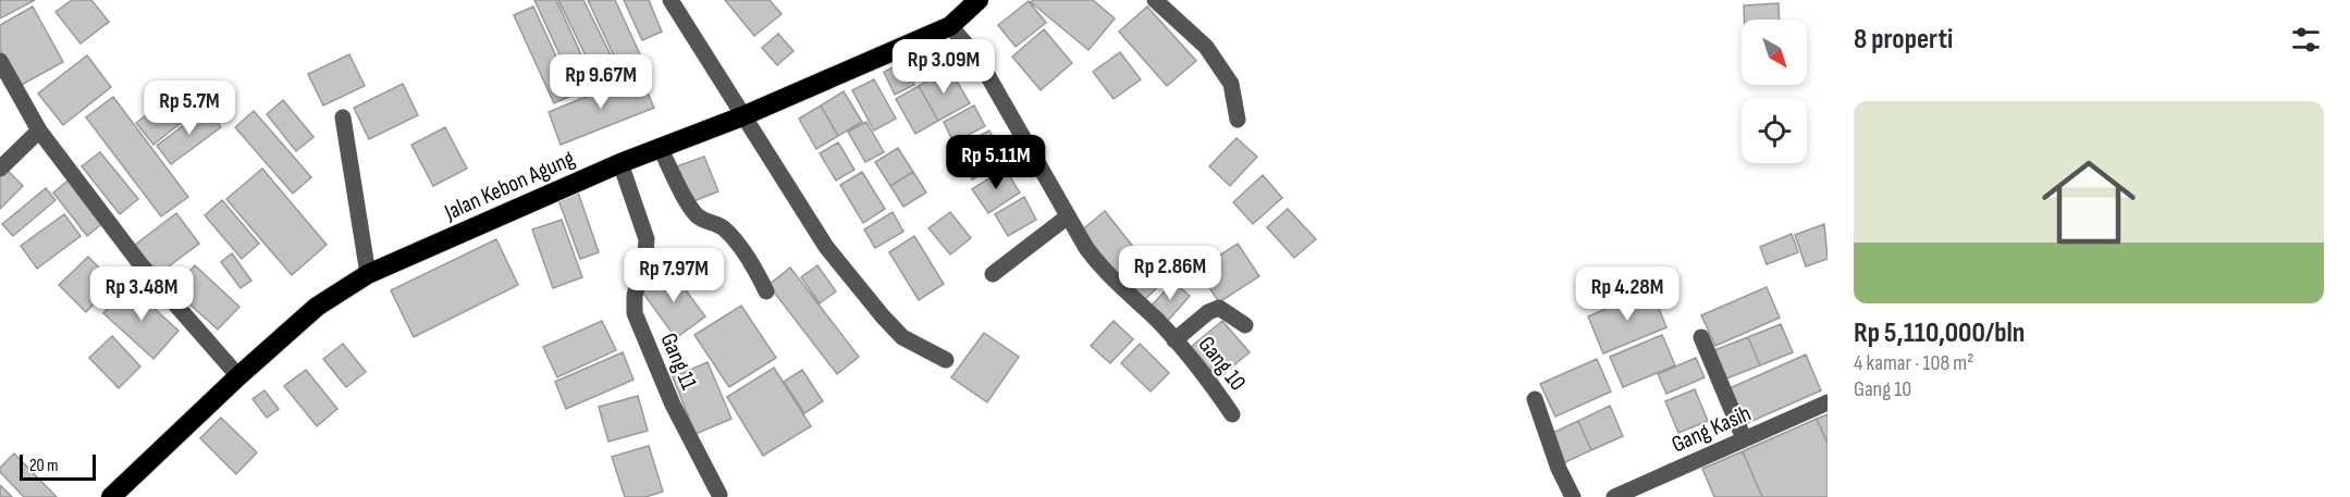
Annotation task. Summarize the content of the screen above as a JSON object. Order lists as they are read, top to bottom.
{
  "streets": {
    "highway": ["Jalan Kebon Agung"],
    "street": ["Gang 11", "Gang 10", "Gang Kasih"]
  },
  "crossings": [
    ["Jalan Kebon Agung", "Gang 11"],
    ["Jalan Kebon Agung", "Gang 10"]
  ],
  "scale_bar": "20 m",
  "north": "bottom right",
  "page": {
    "heading": "8 properti",
    "price": [
      "Rp 3.09M",
      "Rp 9.67M",
      "Rp 5.7M",
      "Rp 5.11M",
      "Rp 2.86M",
      "Rp 7.97M",
      "Rp 3.48M",
      "Rp 4.28M"
    ],
    "list": [
      {
        "name": "Rp 5,110,000/bln",
        "note": "4 kamar · 108 m² · Gang 10"
      }
    ],
    "scale": "20 m"
  }
}
